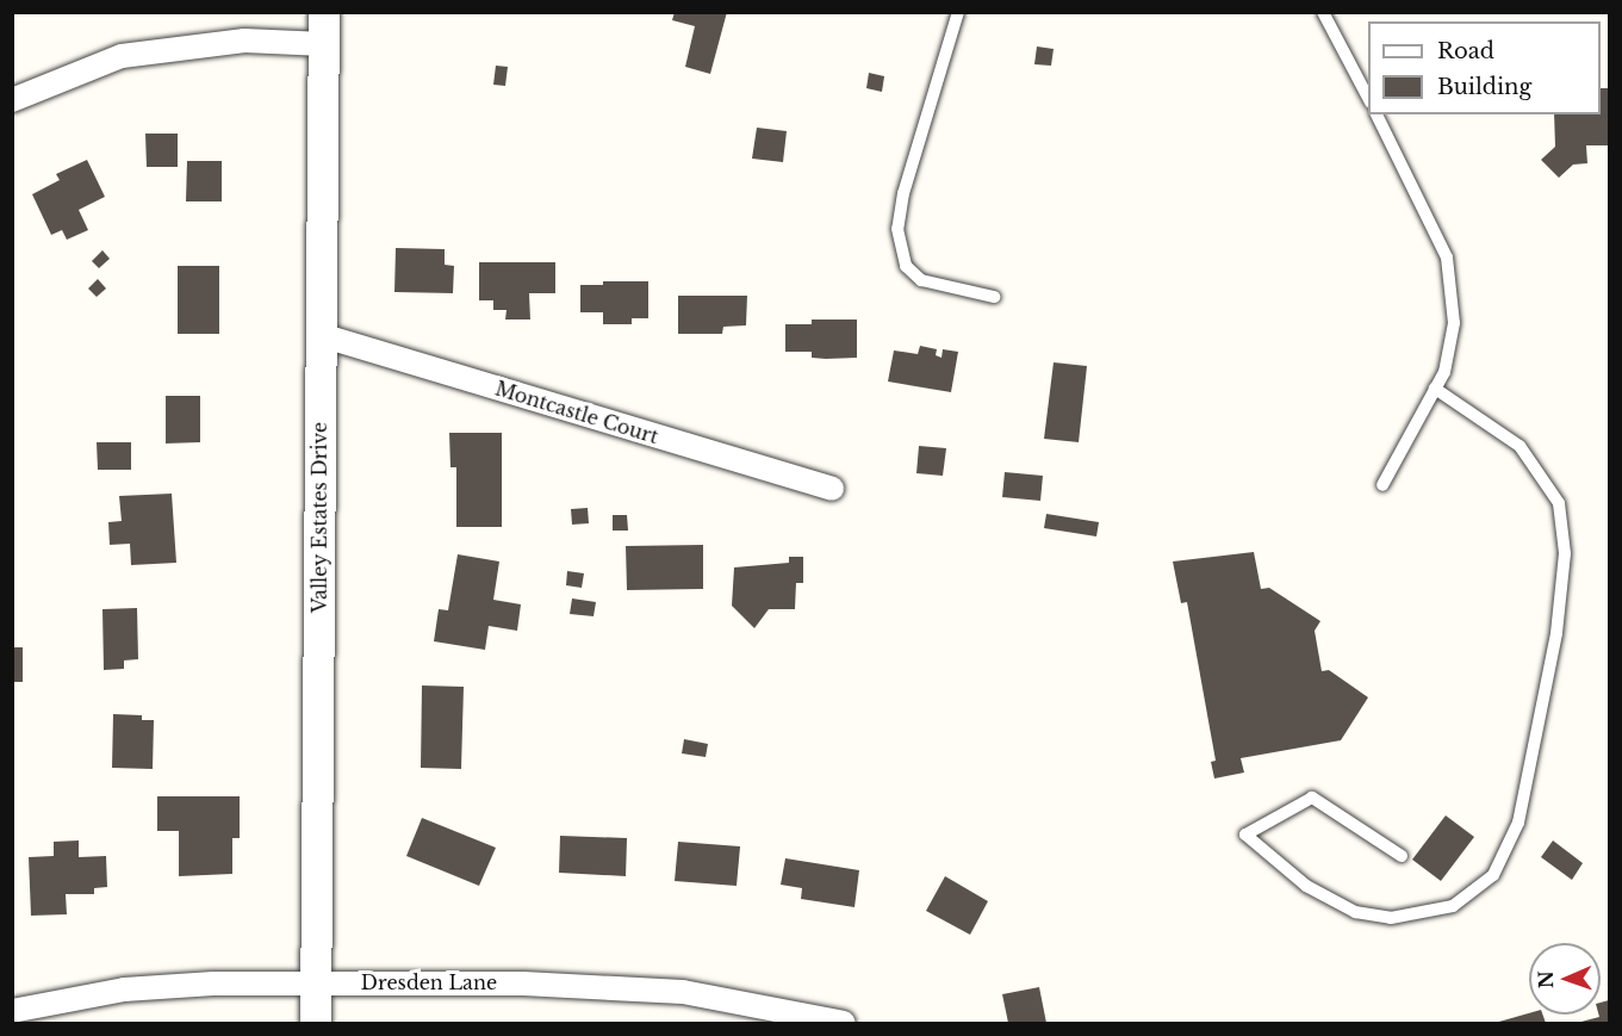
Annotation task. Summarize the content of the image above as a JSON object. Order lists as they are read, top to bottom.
{
  "streets": {
    "street": ["Montcastle Court", "Valley Estates Drive", "Dresden Lane"]
  },
  "crossings": [
    ["Montcastle Court", "Valley Estates Drive"],
    ["Valley Estates Drive", "Dresden Lane"]
  ],
  "legend": ["Road", "Building"],
  "north": "left"
}
